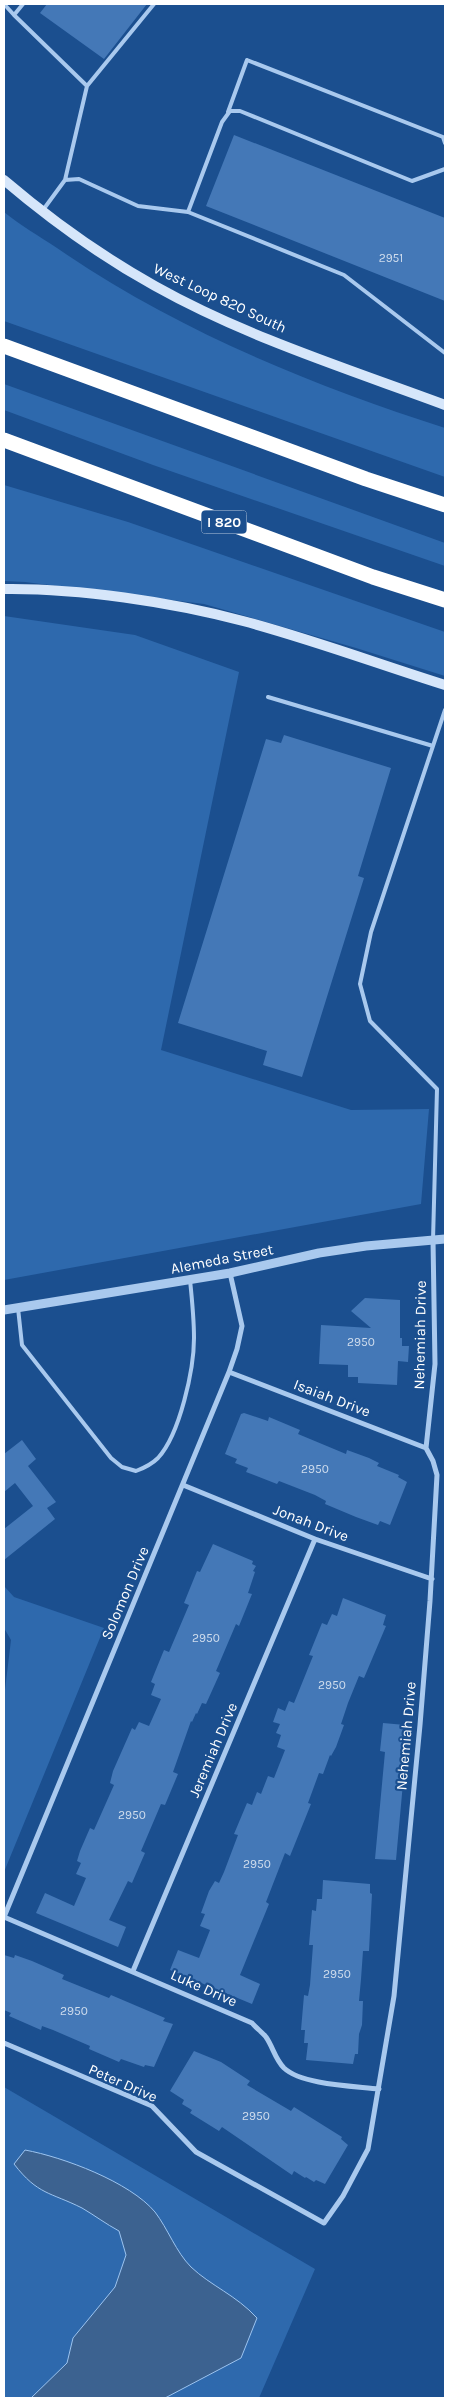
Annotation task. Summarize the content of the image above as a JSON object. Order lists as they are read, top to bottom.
{
  "streets": {
    "highway": ["I 820"],
    "main road": ["West Loop 820 South"],
    "street": [
      "Alemeda Street",
      "Nehemiah Drive",
      "Isaiah Drive",
      "Jonah Drive",
      "Solomon Drive",
      "Jeremiah Drive",
      "Luke Drive",
      "Peter Drive"
    ]
  },
  "crossings": [
    ["Alemeda Street", "Nehemiah Drive"],
    ["Alemeda Street", "Solomon Drive"],
    ["Nehemiah Drive", "Isaiah Drive"],
    ["Nehemiah Drive", "Jonah Drive"],
    ["Nehemiah Drive", "Luke Drive"],
    ["Nehemiah Drive", "Peter Drive"],
    ["Isaiah Drive", "Solomon Drive"],
    ["Jonah Drive", "Solomon Drive"],
    ["Jonah Drive", "Jeremiah Drive"],
    ["Solomon Drive", "Luke Drive"],
    ["Jeremiah Drive", "Luke Drive"]
  ],
  "house_numbers": [
    "2951",
    "2950",
    "2950",
    "2950",
    "2950",
    "2950",
    "2950",
    "2950",
    "2950",
    "2950"
  ]
}
